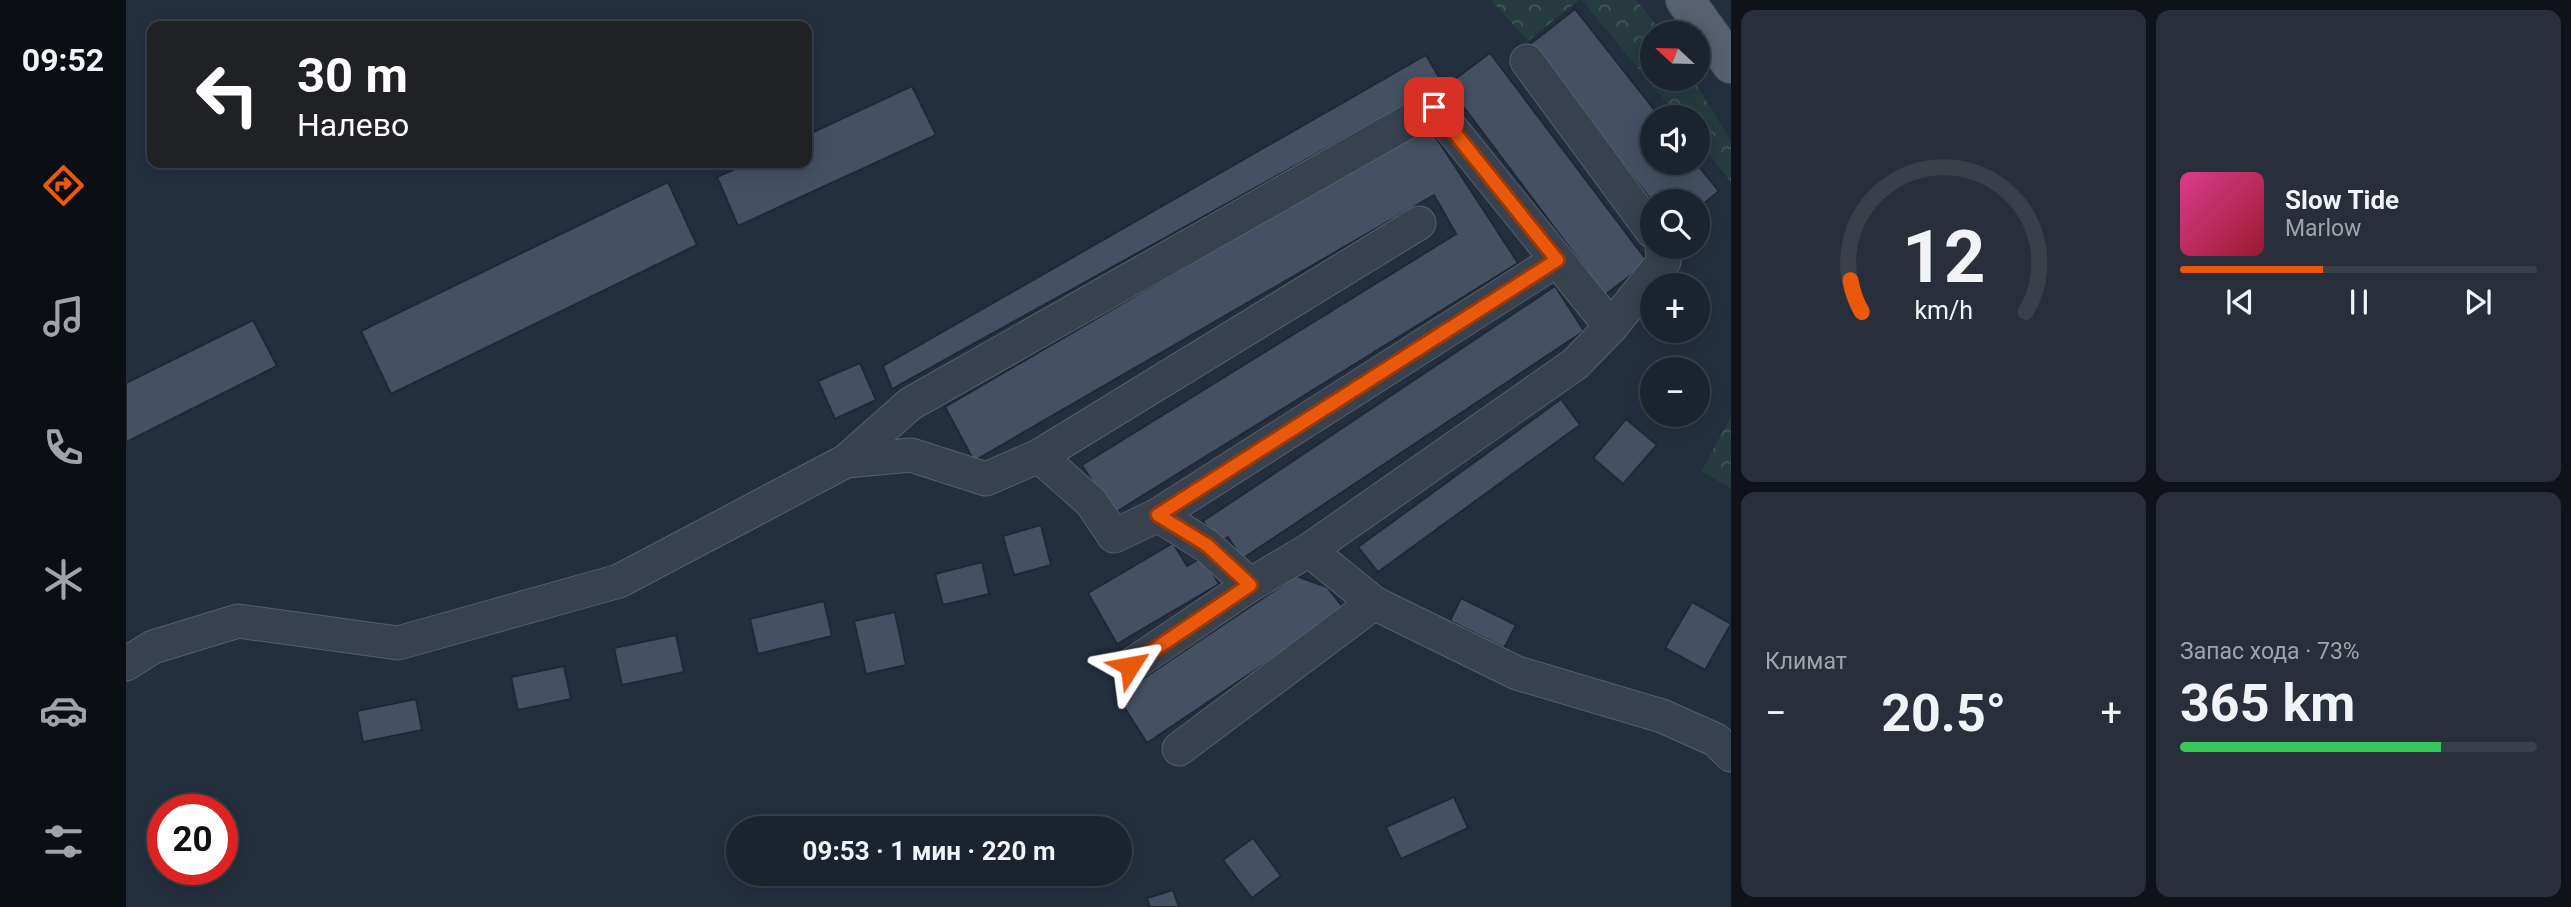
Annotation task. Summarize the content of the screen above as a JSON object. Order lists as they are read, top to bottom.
{
  "north": "left",
  "page": {
    "tabs": "09:52",
    "map_buttons": ["+", "−"],
    "turn": ["30 m", "Налево"],
    "song": ["Slow Tide", "Marlow"],
    "tile": [
      "Климат",
      ["Запас хода · 73%", "365 km"]
    ],
    "heat": ["−", "20.5°", "+"],
    "limit": "20",
    "trip": "09:53 · 1 мин · 220 m",
    "gauge": ["12", "km/h"]
  }
}
